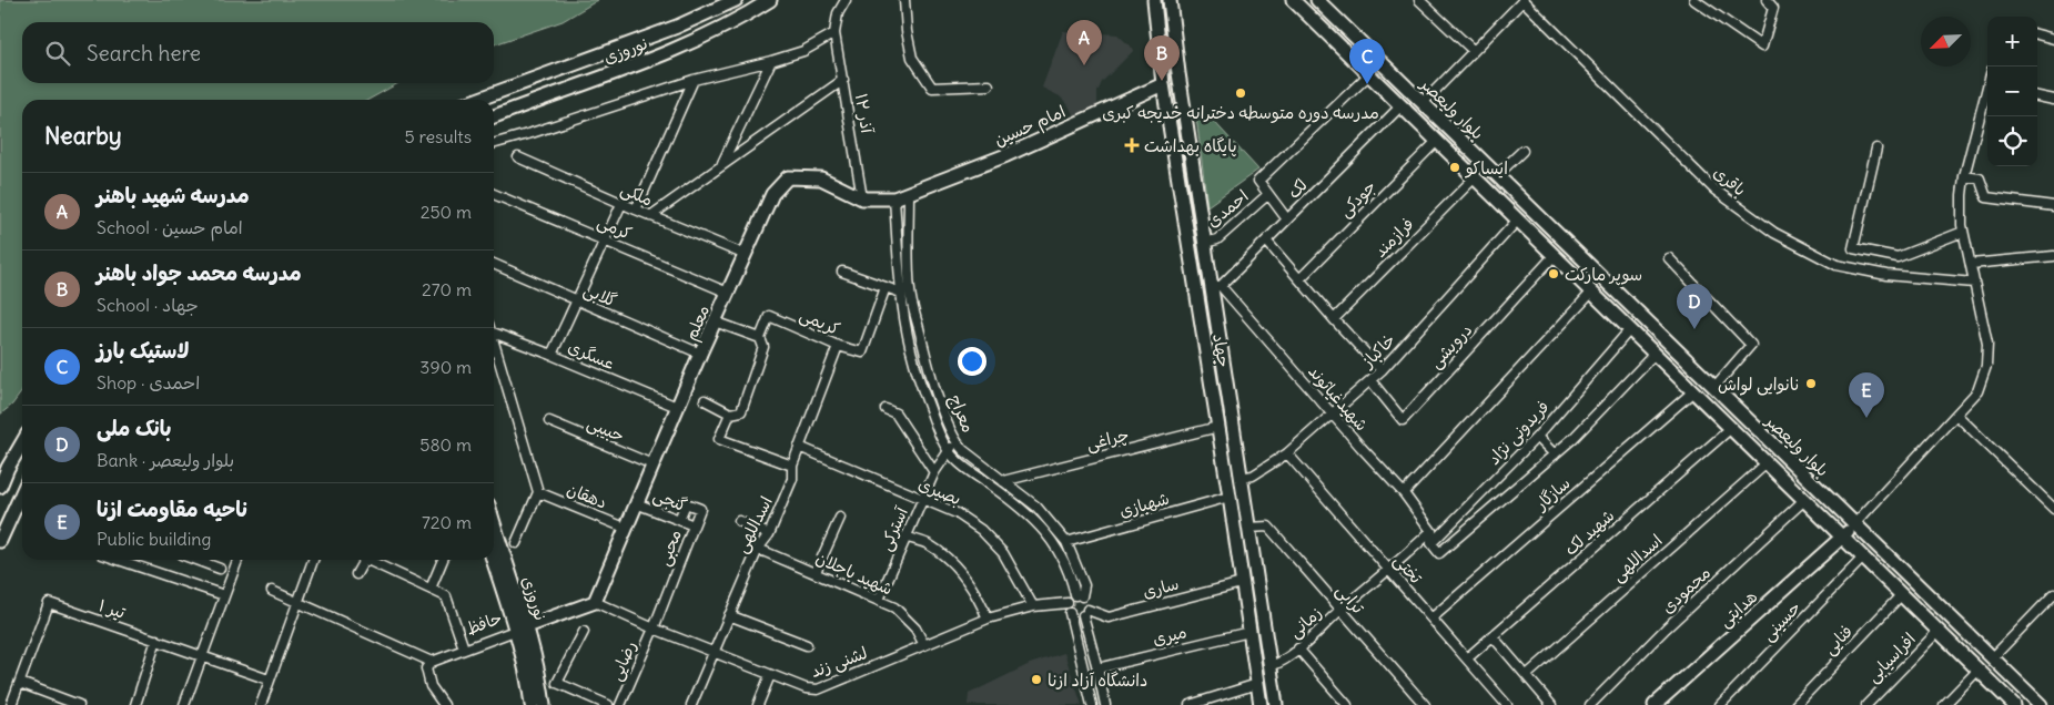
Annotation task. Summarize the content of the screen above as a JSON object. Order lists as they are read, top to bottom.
{
  "streets": {
    "main road": [
      "نوروزی",
      "بلوار ولیعصر",
      "امام حسین",
      "معلم",
      "جهاد",
      "هدایتی",
      "حافظ"
    ],
    "street": [
      "۱۲ آذر",
      "باقری",
      "لک",
      "ملکی",
      "جودکی",
      "احمدی",
      "کرمی",
      "فرازمند",
      "گلابی",
      "کریمی",
      "درویشی",
      "خاکباز",
      "عسگری",
      "شهید‌غیاثوند",
      "معراج",
      "حبیبی",
      "فریدونی نژاد",
      "چراغی",
      "بصیری",
      "سازگار",
      "دهقان",
      "گنجی",
      "شهبازی",
      "اسداللهی",
      "آسترکی",
      "شهید لک",
      "محبی",
      "تختی",
      "شهید باجلان",
      "ساری",
      "محمودی",
      "ترابی",
      "تیر ۱",
      "حسینی",
      "زمانی",
      "میری",
      "فنایی",
      "افراسیابی",
      "رضایی",
      "لشنی زند"
    ]
  },
  "crossings": [
    ["نوروزی", "حافظ"],
    ["بلوار ولیعصر", "لک"],
    ["بلوار ولیعصر", "جودکی"],
    ["بلوار ولیعصر", "احمدی"],
    ["بلوار ولیعصر", "فرازمند"],
    ["بلوار ولیعصر", "درویشی"],
    ["بلوار ولیعصر", "خاکباز"],
    ["بلوار ولیعصر", "فریدونی نژاد"],
    ["بلوار ولیعصر", "سازگار"],
    ["بلوار ولیعصر", "اسداللهی"],
    ["بلوار ولیعصر", "شهید لک"],
    ["بلوار ولیعصر", "محمودی"],
    ["بلوار ولیعصر", "هدایتی"],
    ["بلوار ولیعصر", "حسینی"],
    ["بلوار ولیعصر", "فنایی"],
    ["بلوار ولیعصر", "افراسیابی"],
    ["۱۲ آذر", "معلم"],
    ["امام حسین", "معلم"],
    ["امام حسین", "جهاد"],
    ["امام حسین", "معراج"],
    ["لک", "احمدی"],
    ["لک", "جهاد"],
    ["لک", "شهید‌غیاثوند"],
    ["ملکی", "معلم"],
    ["احمدی", "جهاد"],
    ["کرمی", "معلم"],
    ["گلابی", "معلم"],
    ["کریمی", "اسداللهی"],
    ["معلم", "عسگری"],
    ["معلم", "معراج"],
    ["معلم", "حبیبی"],
    ["معلم", "دهقان"],
    ["معلم", "گنجی"],
    ["معلم", "حافظ"],
    ["معلم", "لشنی زند"],
    ["درویشی", "خاکباز"],
    ["جهاد", "خاکباز"],
    ["جهاد", "شهید‌غیاثوند"],
    ["جهاد", "چراغی"],
    ["جهاد", "شهبازی"],
    ["جهاد", "ساری"],
    ["جهاد", "ترابی"],
    ["جهاد", "زمانی"],
    ["جهاد", "میری"],
    ["خاکباز", "شهید‌غیاثوند"],
    ["خاکباز", "تختی"],
    ["شهید‌غیاثوند", "زمانی"],
    ["معراج", "چراغی"],
    ["معراج", "شهبازی"],
    ["معراج", "آسترکی"],
    ["معراج", "ساری"],
    ["معراج", "لشنی زند"],
    ["بصیری", "اسداللهی"],
    ["بصیری", "آسترکی"],
    ["بصیری", "لشنی زند"],
    ["سازگار", "تختی"],
    ["گنجی", "محبی"],
    ["اسداللهی", "شهید باجلان"],
    ["اسداللهی", "لشنی زند"],
    ["آسترکی", "شهید باجلان"],
    ["شهید لک", "تختی"],
    ["محبی", "رضایی"],
    ["محبی", "لشنی زند"],
    ["تختی", "زمانی"],
    ["شهید باجلان", "لشنی زند"],
    ["ساری", "لشنی زند"],
    ["ترابی", "زمانی"],
    ["حافظ", "لشنی زند"],
    ["رضایی", "لشنی زند"]
  ],
  "places": {
    "other": [
      "مدرسه دوره متوسطه دخترانه خدیجه کبری",
      "ایساکو",
      "سوپر مارکت",
      "نانوایی لواش",
      "دانشگاه آزاد ازنا"
    ],
    "health": ["پایگاه بهداشت"]
  },
  "north": "bottom left",
  "page": {
    "map_buttons": ["+", "−"],
    "pins": [
      "A",
      "B",
      "C",
      "D",
      "E"
    ],
    "search": "Search here",
    "heading": ["Nearby", "5 results"],
    "list": [
      {
        "mark": "A",
        "name": "مدرسه شهید باهنر",
        "note": "School · امام حسین",
        "value": "250 m"
      },
      {
        "mark": "B",
        "name": "مدرسه محمد جواد باهنر",
        "note": "School · جهاد",
        "value": "270 m"
      },
      {
        "mark": "C",
        "name": "لاستیک بارز",
        "note": "Shop · احمدی",
        "value": "390 m"
      },
      {
        "mark": "D",
        "name": "بانک ملی",
        "note": "Bank · بلوار ولیعصر",
        "value": "580 m"
      },
      {
        "mark": "E",
        "name": "ناحیه مقاومت ازنا",
        "note": "Public building",
        "value": "720 m"
      }
    ]
  }
}
